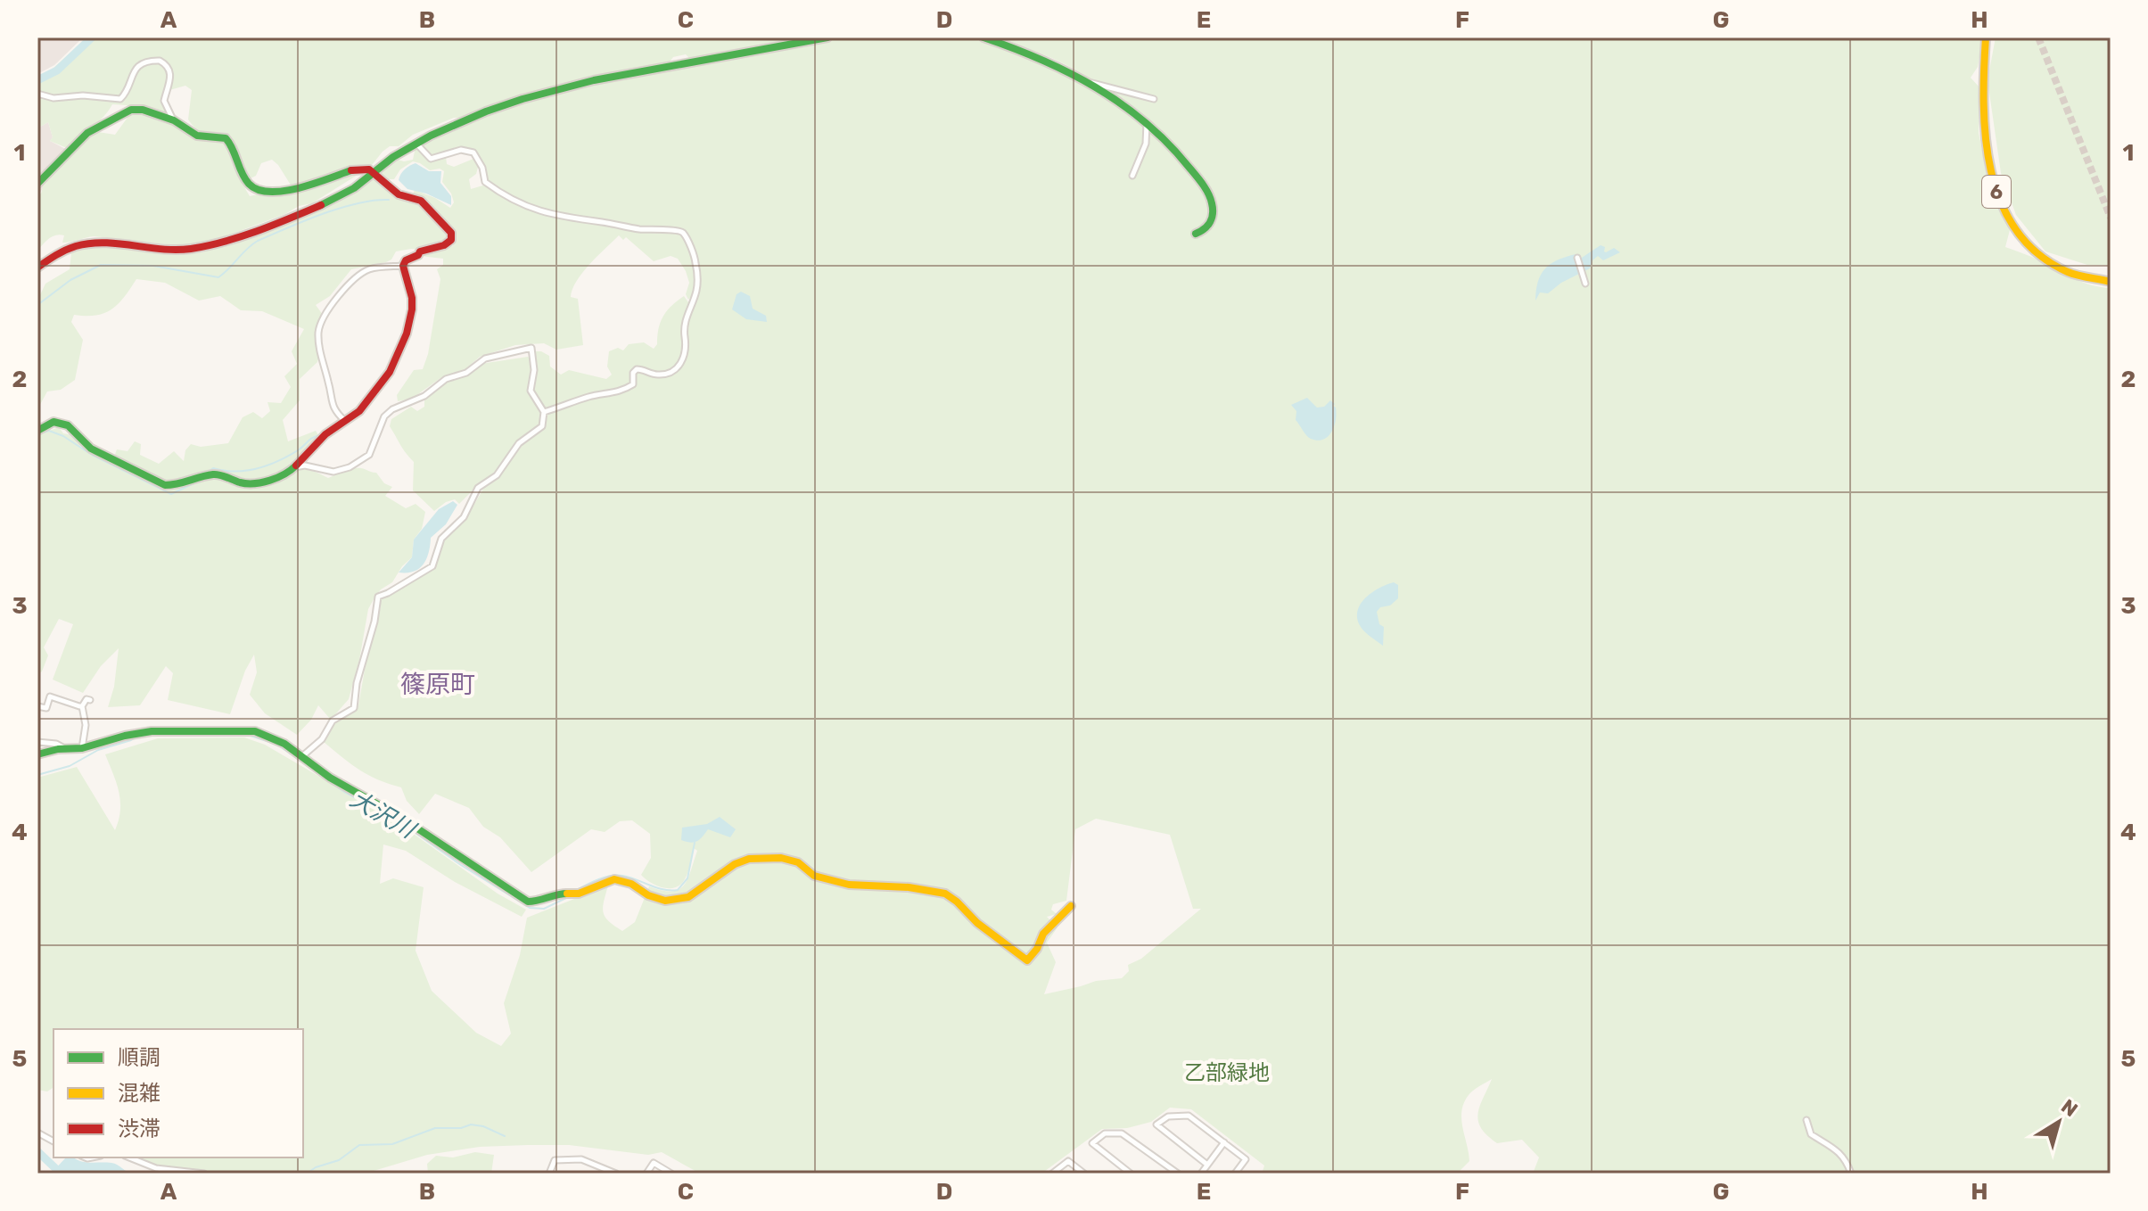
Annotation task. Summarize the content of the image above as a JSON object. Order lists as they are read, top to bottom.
{
  "streets": {
    "street": ["6"]
  },
  "districts": ["篠原町"],
  "water": ["大沢川"],
  "parks": ["乙部緑地"],
  "legend": ["順調", "混雑", "渋滞"],
  "north": "top right",
  "grid": {
    "columns": [
      "A",
      "B",
      "C",
      "D",
      "E",
      "F",
      "G",
      "H"
    ],
    "rows": [
      "1",
      "2",
      "3",
      "4",
      "5"
    ]
  }
}
